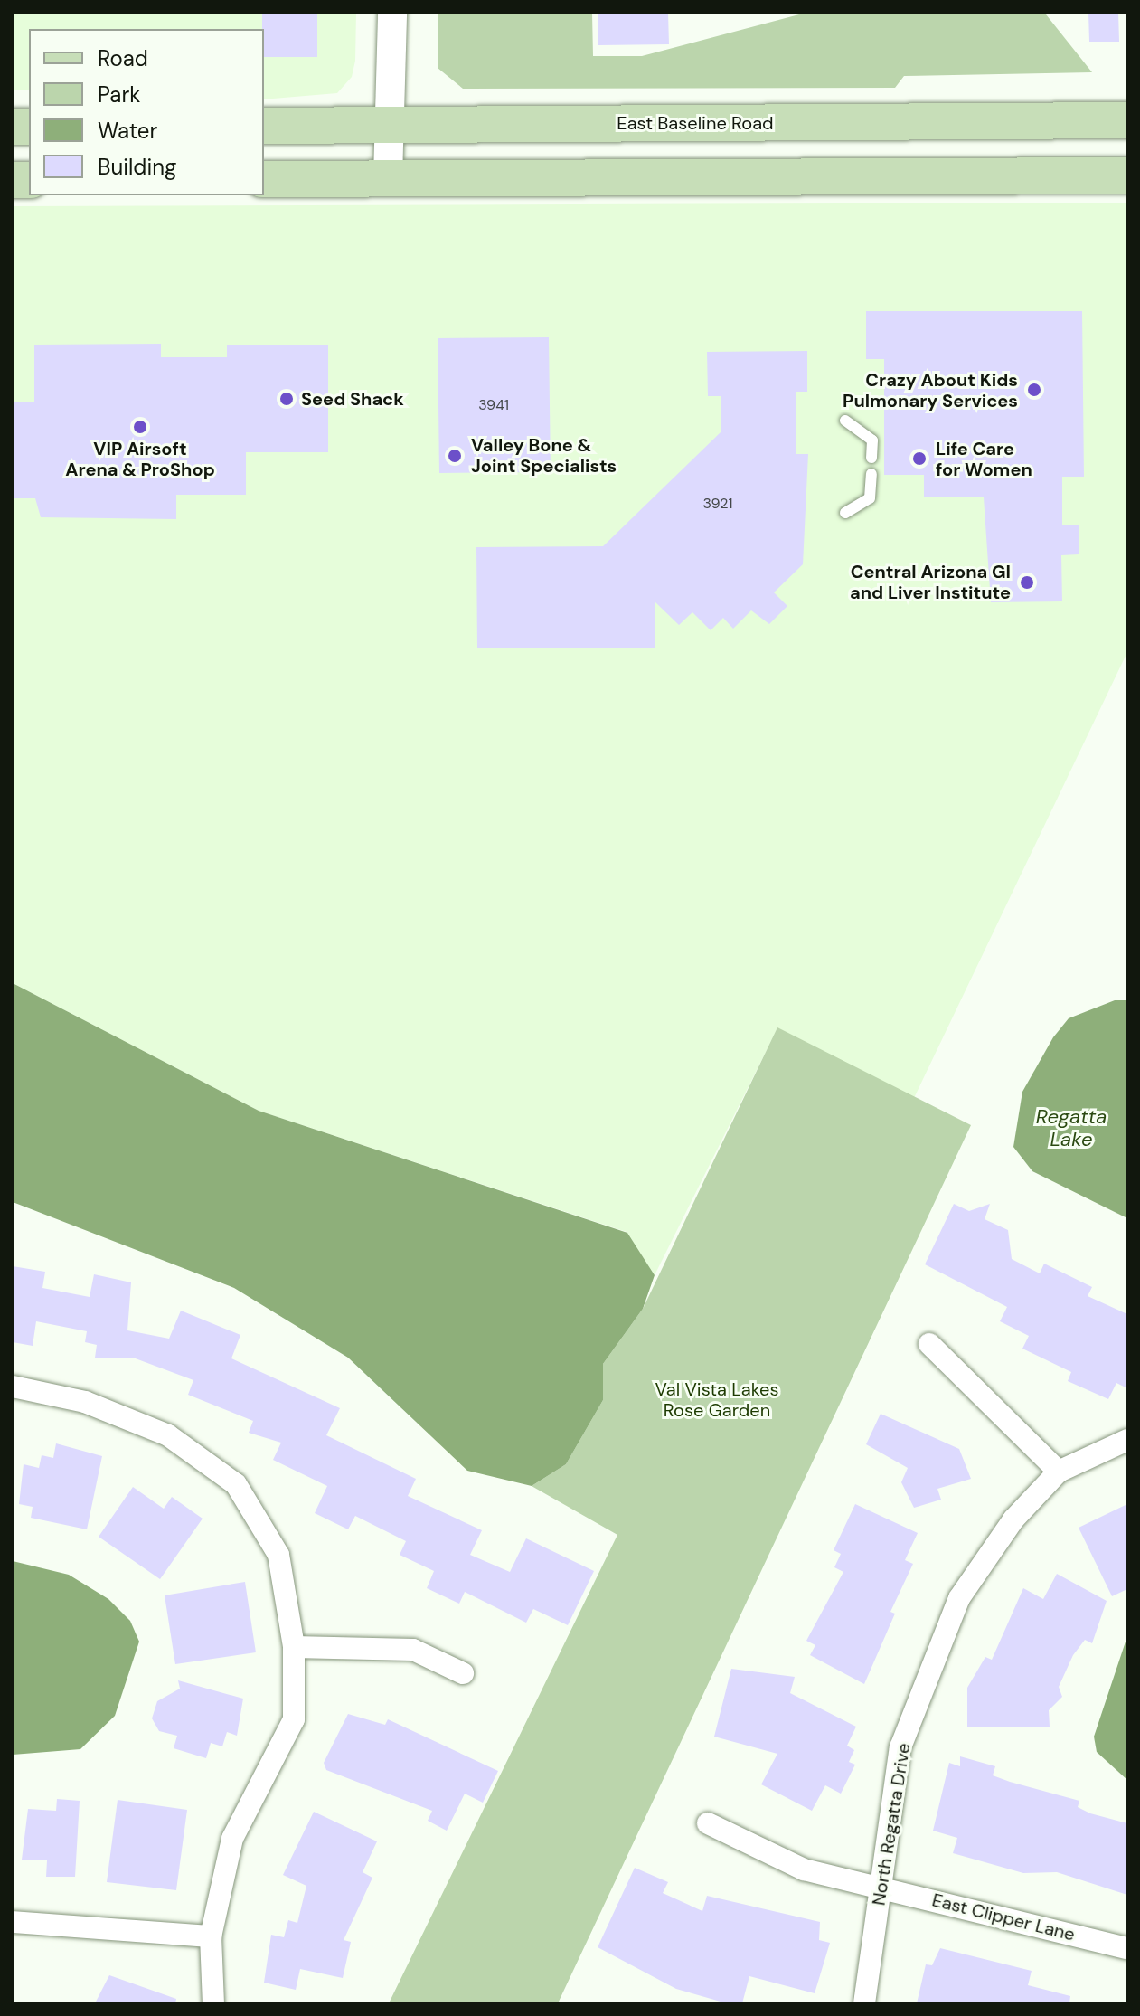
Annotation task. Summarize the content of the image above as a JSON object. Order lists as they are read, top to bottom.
{
  "streets": {
    "main road": ["East Baseline Road"],
    "street": ["North Regatta Drive", "East Clipper Lane"]
  },
  "crossings": [
    ["North Regatta Drive", "East Clipper Lane"]
  ],
  "water": ["Regatta Lake"],
  "parks": ["Val Vista Lakes Rose Garden"],
  "places": [
    "Crazy About Kids Pulmonary Services",
    "Seed Shack",
    "VIP Airsoft Arena & ProShop",
    "Valley Bone & Joint Specialists",
    "Life Care for Women",
    "Central Arizona GI and Liver Institute"
  ],
  "house_numbers": ["3941", "3921"],
  "legend": [
    "Road",
    "Park",
    "Water",
    "Building"
  ]
}
